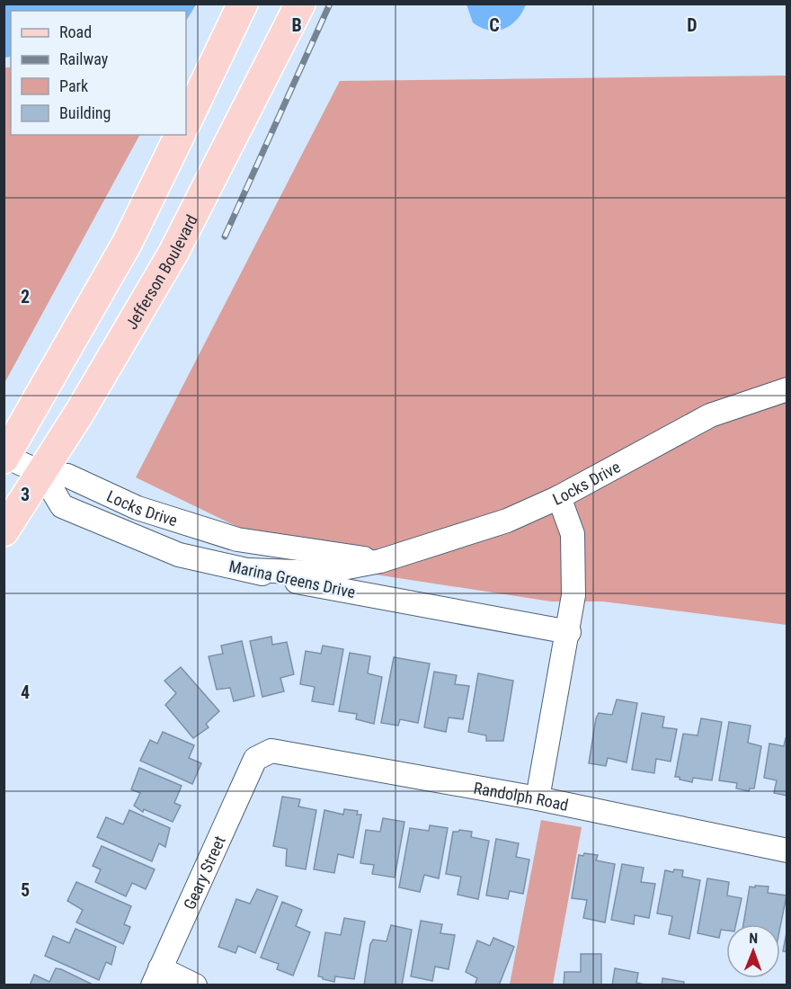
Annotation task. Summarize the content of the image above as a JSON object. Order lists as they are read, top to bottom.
{
  "streets": {
    "main road": ["Jefferson Boulevard"],
    "street": [
      "Locks Drive",
      "Marina Greens Drive",
      "Randolph Road",
      "Geary Street"
    ]
  },
  "crossings": [
    ["Jefferson Boulevard", "Locks Drive"],
    ["Jefferson Boulevard", "Marina Greens Drive"],
    ["Locks Drive", "Marina Greens Drive"],
    ["Randolph Road", "Geary Street"]
  ],
  "legend": [
    "Road",
    "Railway",
    "Park",
    "Building"
  ],
  "north": "top",
  "grid": {
    "columns": ["B", "C", "D"],
    "rows": [
      "2",
      "3",
      "4",
      "5"
    ]
  }
}
